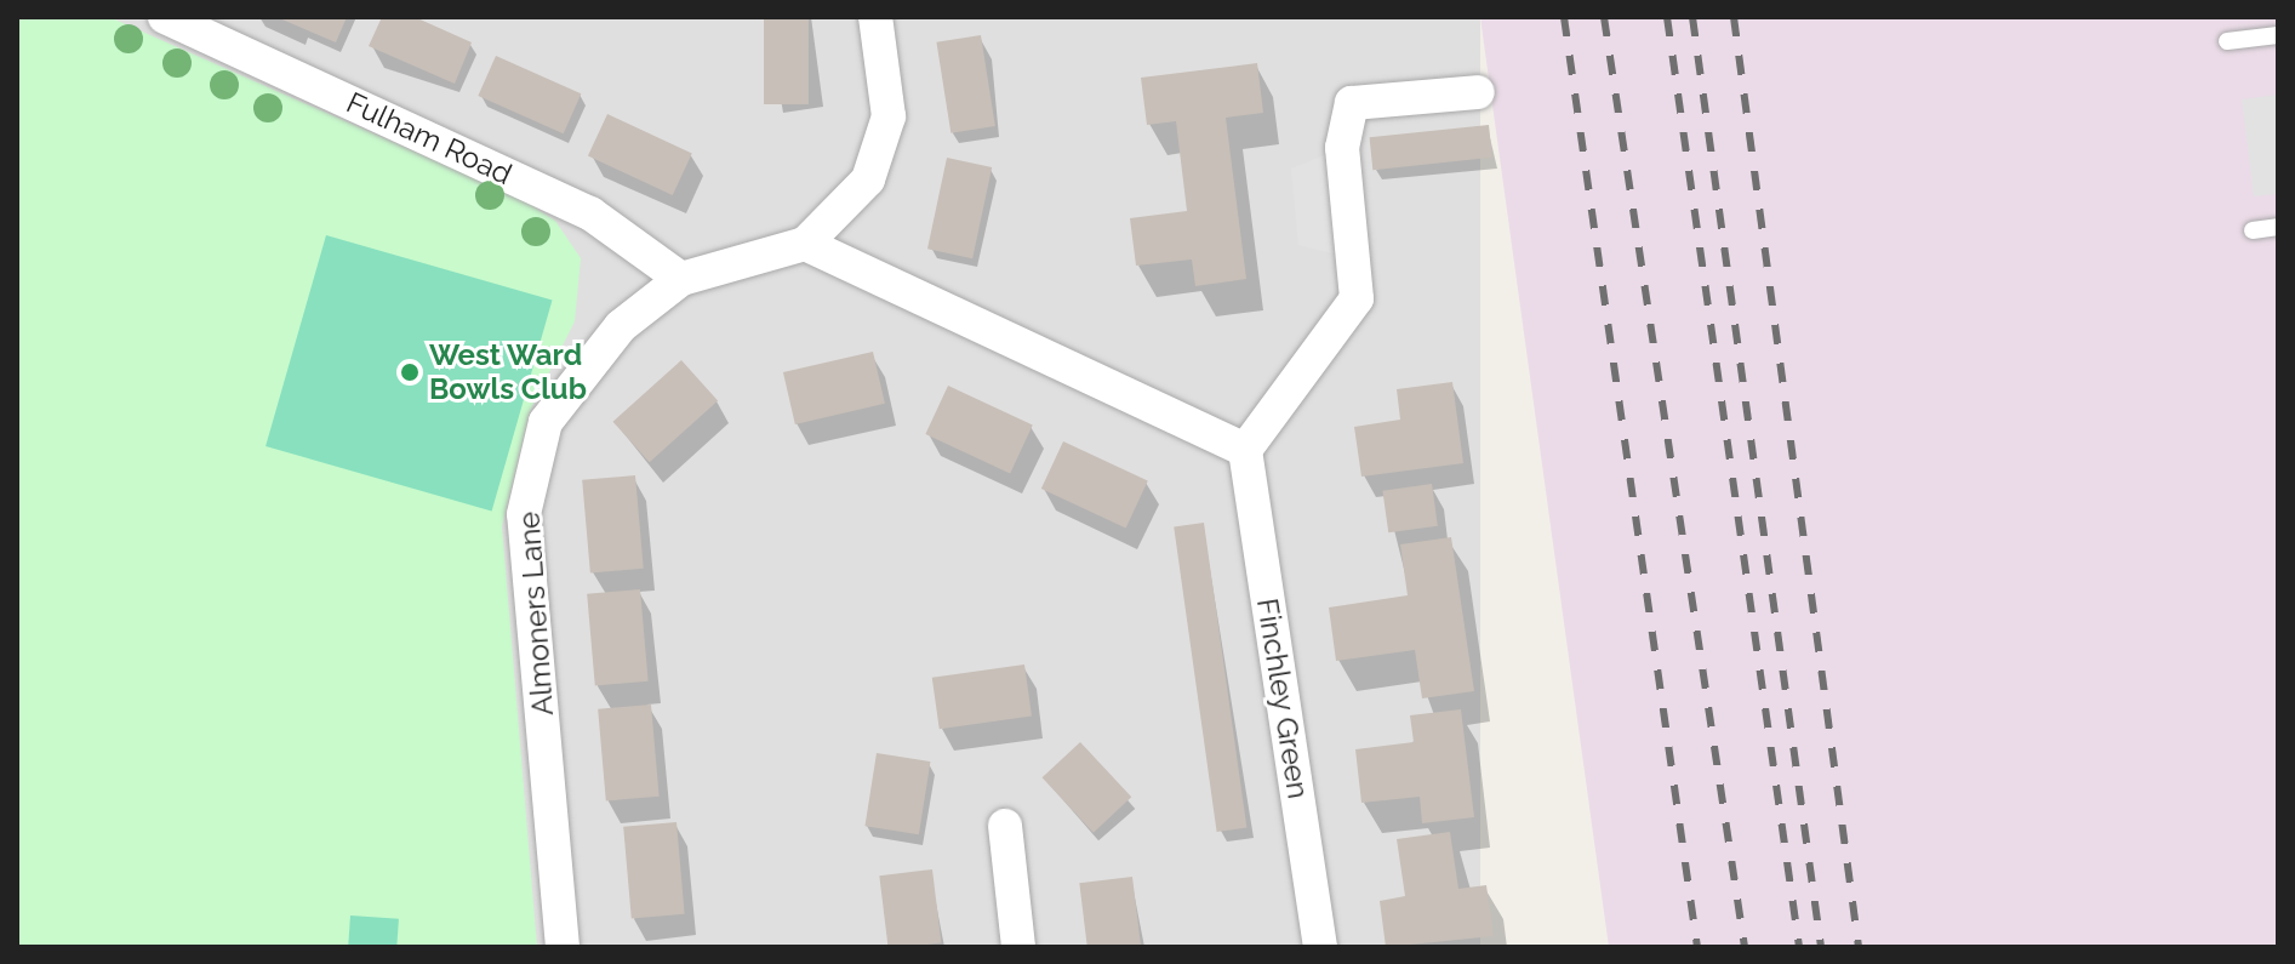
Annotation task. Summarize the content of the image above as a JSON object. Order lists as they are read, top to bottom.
{
  "streets": {
    "street": ["Fulham Road", "Almoners Lane", "Finchley Green"]
  },
  "crossings": [
    ["Fulham Road", "Almoners Lane"]
  ],
  "places": ["West Ward Bowls Club"]
}
